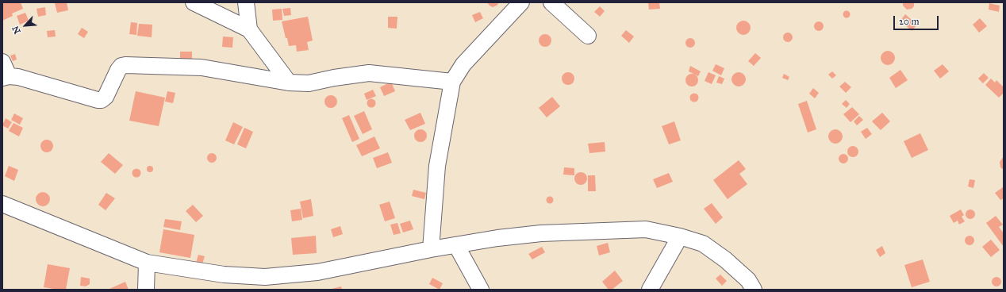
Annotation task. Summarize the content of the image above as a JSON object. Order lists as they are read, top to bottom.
{
  "scale_bar": "20 m",
  "north": "bottom left"
}
